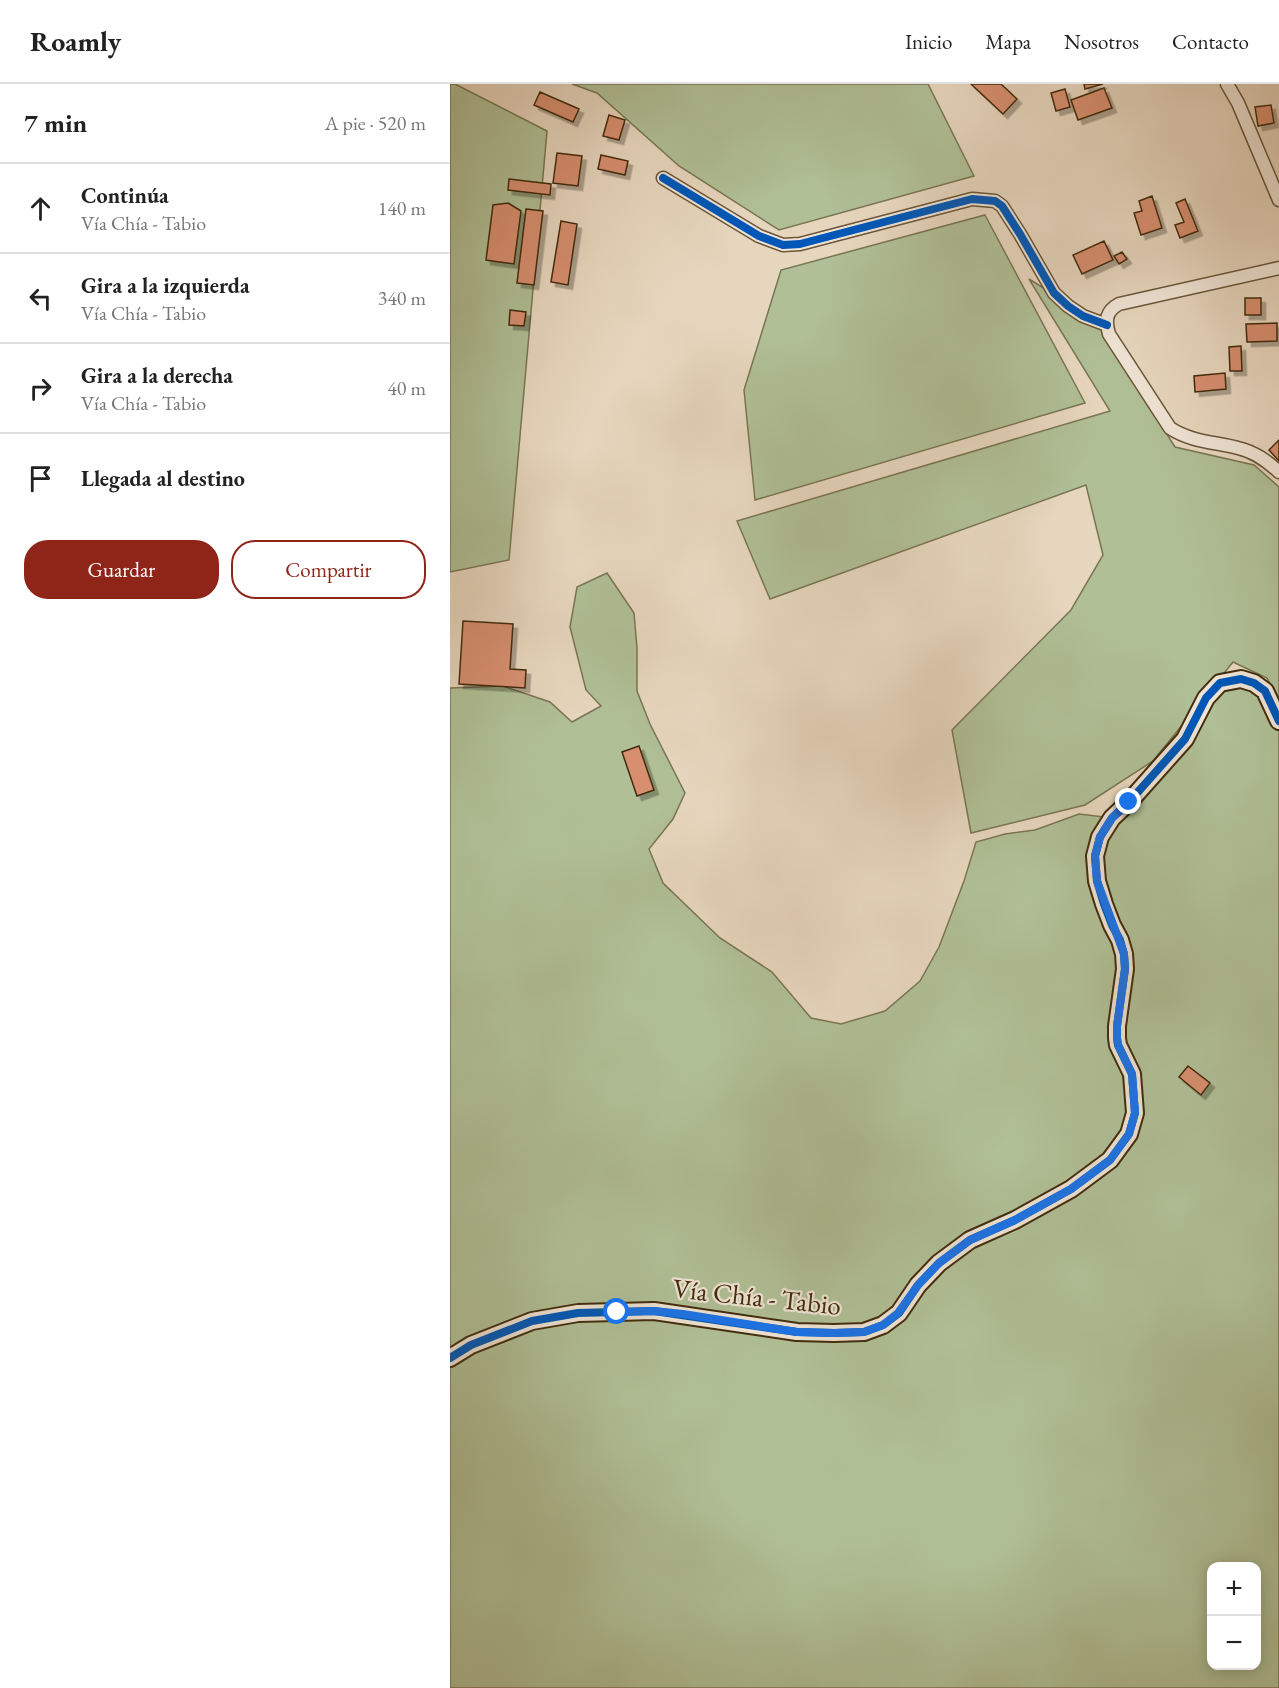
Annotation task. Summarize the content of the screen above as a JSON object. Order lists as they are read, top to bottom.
{
  "streets": {
    "street": ["Vía Chía - Tabio"]
  },
  "page": {
    "header": "Roamly",
    "nav": [
      "Inicio",
      "Mapa",
      "Nosotros",
      "Contacto"
    ],
    "heading": ["7 min", "A pie · 520 m"],
    "list": [
      ["Continúa", "Vía Chía - Tabio", "140 m"],
      ["Gira a la izquierda", "Vía Chía - Tabio", "340 m"],
      ["Gira a la derecha", "Vía Chía - Tabio", "40 m"],
      "Llegada al destino"
    ],
    "buttons": ["Guardar", "Compartir"],
    "map_buttons": ["+", "−"]
  }
}
